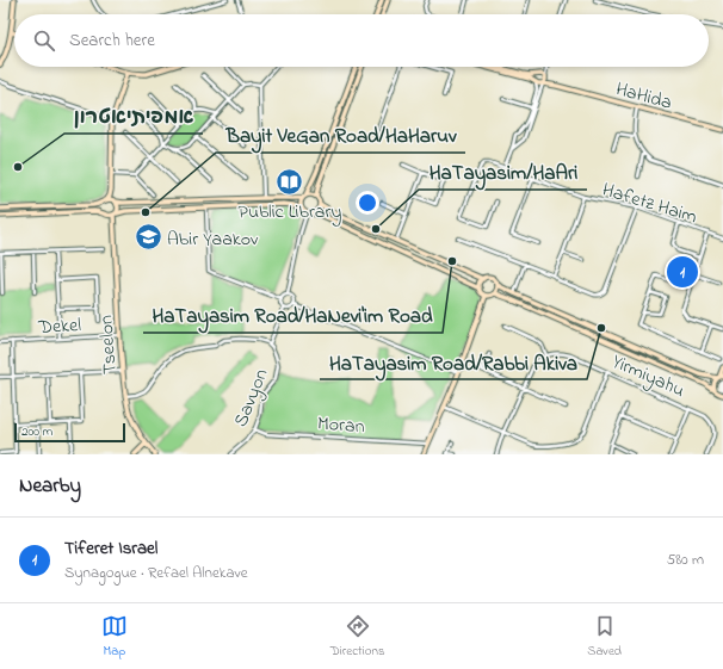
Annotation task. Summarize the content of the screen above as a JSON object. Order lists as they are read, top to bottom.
{
  "streets": {
    "main road": ["HaHida", "Tseelon"],
    "street": [
      "Hafetz Haim",
      "Dekel",
      "Yirmiyahu",
      "Savyon",
      "Moran"
    ]
  },
  "crossings": [
    ["Dekel", "Tseelon"],
    ["Savyon", "Moran"]
  ],
  "places": {
    "other": [
      "אמפיתיאטרון",
      "Bayit VeGan Road/HaHaruv",
      "HaTayasim/HaAri",
      "HaTayasim Road/HaNevi'im Road",
      "HaTayasim Road/Rabbi Akiva"
    ],
    "library": ["Public Library"],
    "school or university": ["Abir Yaakov"]
  },
  "scale_bar": "200 m",
  "page": {
    "search": "Search here",
    "pins": "1",
    "scale": "200 m",
    "heading": "Nearby",
    "list": [
      {
        "mark": "1",
        "name": "Tiferet Israel",
        "note": "Synagogue · Refael Alnekave",
        "value": "580 m"
      }
    ],
    "nav": ["Map", "Directions", "Saved"]
  }
}
